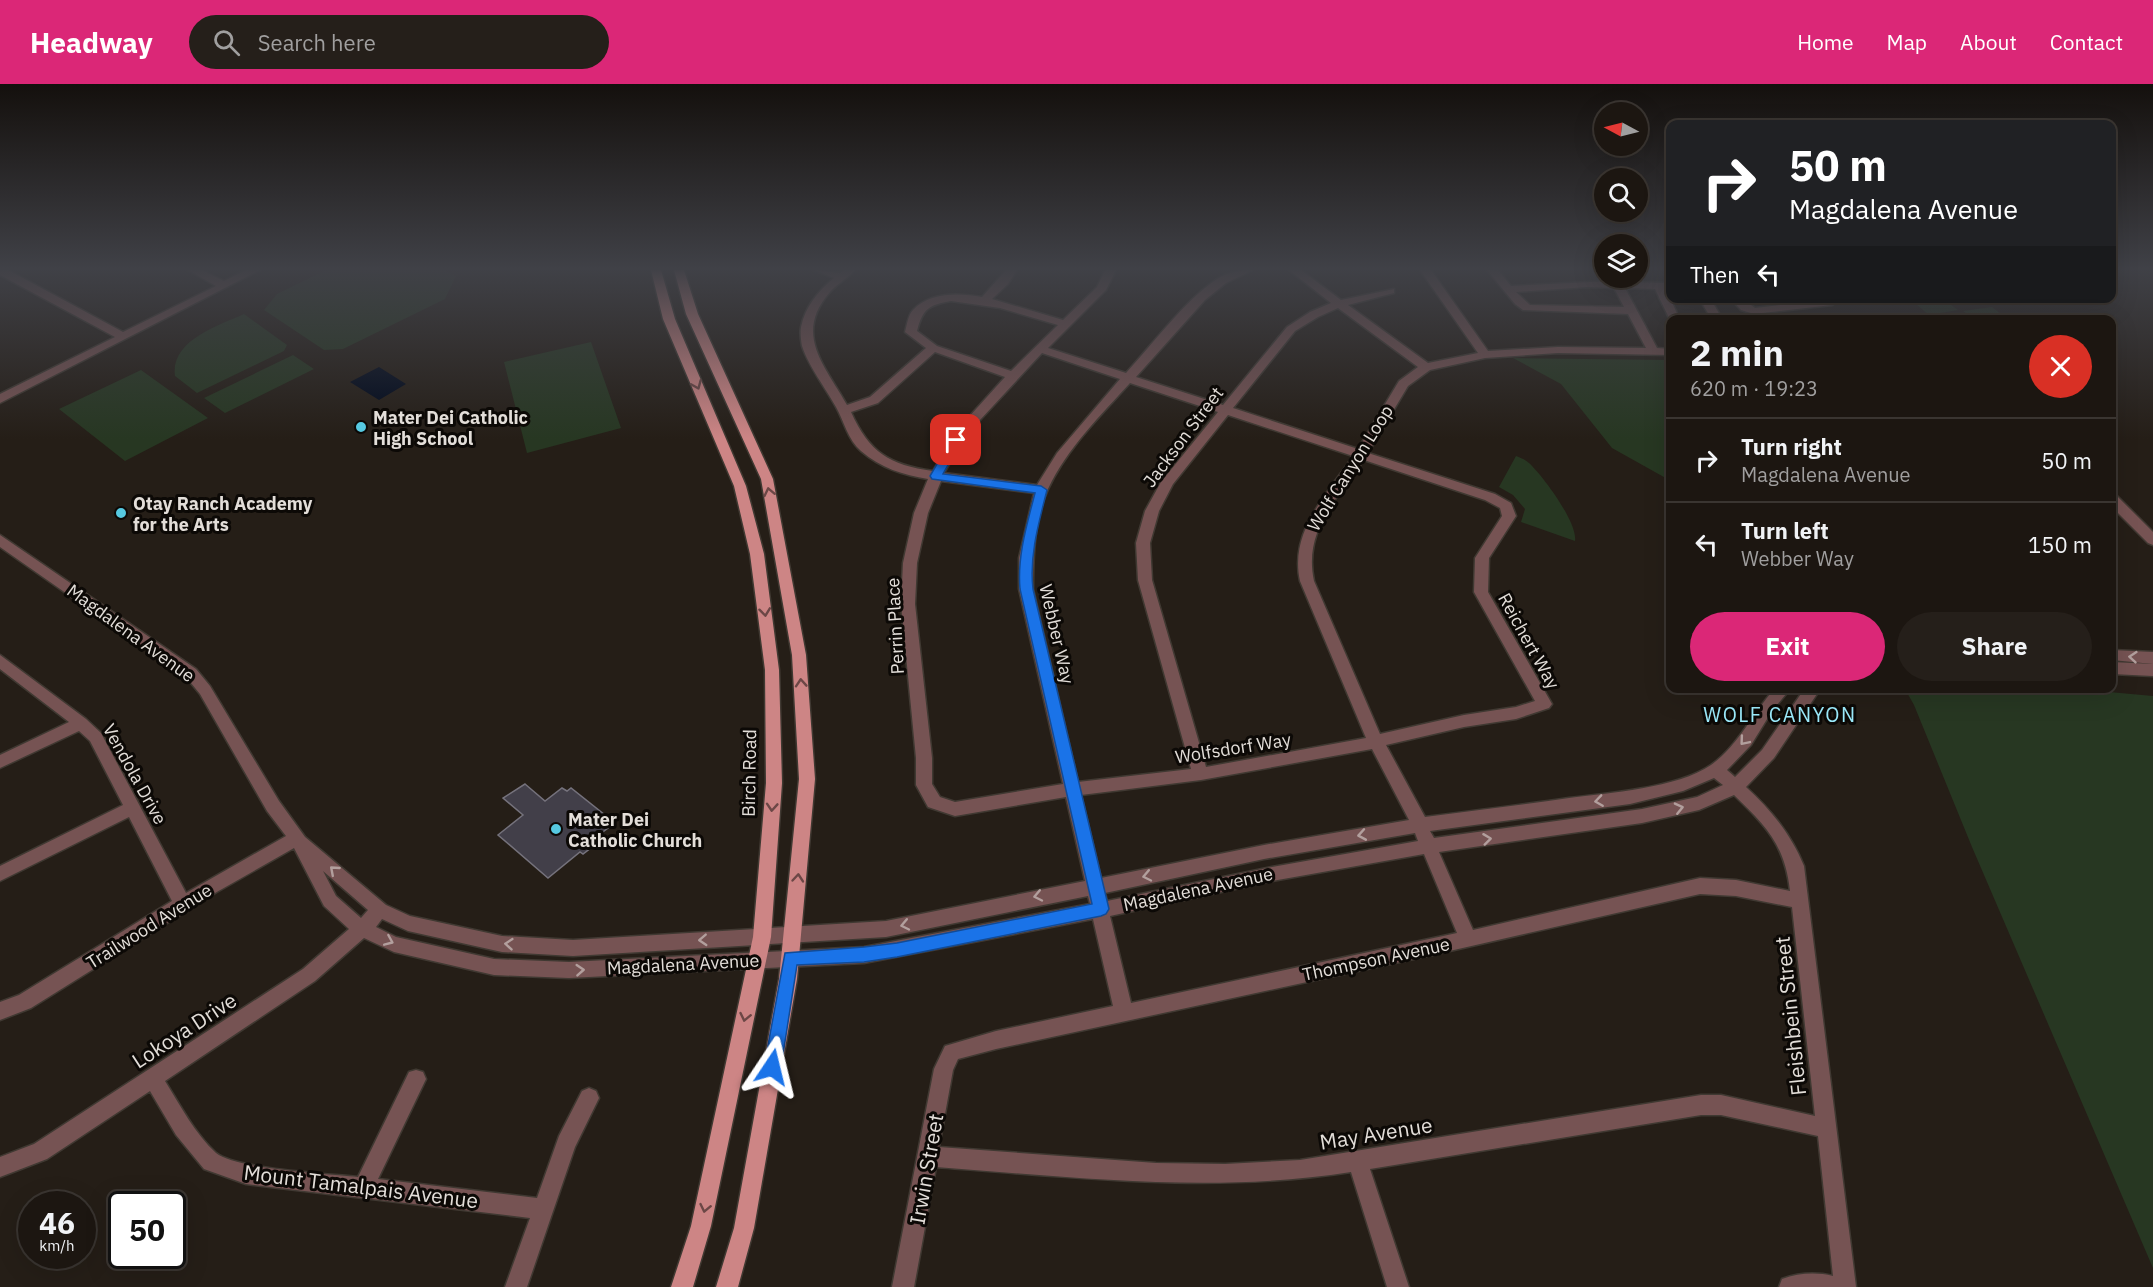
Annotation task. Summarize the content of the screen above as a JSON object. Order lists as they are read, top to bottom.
{
  "streets": {
    "main road": ["Birch Road"],
    "street": [
      "Jackson Street",
      "Wolf Canyon Loop",
      "Perrin Place",
      "Magdalena Avenue",
      "Webber Way",
      "Reichert Way",
      "Wolfsdorf Way",
      "Vendola Drive",
      "Trailwood Avenue",
      "Thompson Avenue",
      "Fleishbein Street",
      "Lokoya Drive",
      "May Avenue",
      "Irwin Street",
      "Mount Tamalpais Avenue"
    ]
  },
  "crossings": [
    ["Jackson Street", "Wolfsdorf Way"],
    ["Wolf Canyon Loop", "Magdalena Avenue"],
    ["Wolf Canyon Loop", "Reichert Way"],
    ["Wolf Canyon Loop", "Wolfsdorf Way"],
    ["Wolf Canyon Loop", "Thompson Avenue"],
    ["Perrin Place", "Wolfsdorf Way"],
    ["Magdalena Avenue", "Webber Way"],
    ["Magdalena Avenue", "Birch Road"],
    ["Magdalena Avenue", "Trailwood Avenue"],
    ["Magdalena Avenue", "Fleishbein Street"],
    ["Magdalena Avenue", "Lokoya Drive"],
    ["Webber Way", "Wolfsdorf Way"],
    ["Webber Way", "Thompson Avenue"],
    ["Reichert Way", "Wolfsdorf Way"],
    ["Vendola Drive", "Trailwood Avenue"],
    ["Thompson Avenue", "Fleishbein Street"],
    ["Thompson Avenue", "Irwin Street"],
    ["Fleishbein Street", "May Avenue"],
    ["Lokoya Drive", "Mount Tamalpais Avenue"],
    ["May Avenue", "Irwin Street"]
  ],
  "districts": ["WOLF CANYON"],
  "places": ["Mater Dei Catholic High School", "Otay Ranch Academy for the Arts", "Mater Dei Catholic Church"],
  "north": "left",
  "page": {
    "header": "Headway",
    "search": "Search here",
    "nav": [
      "Home",
      "Map",
      "About",
      "Contact"
    ],
    "turn": ["50 m", "Magdalena Avenue"],
    "then": "Then",
    "heading": ["2 min", "620 m · 19:23"],
    "list": [
      {
        "name": "Turn right",
        "note": "Magdalena Avenue",
        "value": "50 m"
      },
      {
        "name": "Turn left",
        "note": "Webber Way",
        "value": "150 m"
      }
    ],
    "buttons": ["Exit", "Share"],
    "speed": "46 km/h",
    "limit": "50"
  }
}
